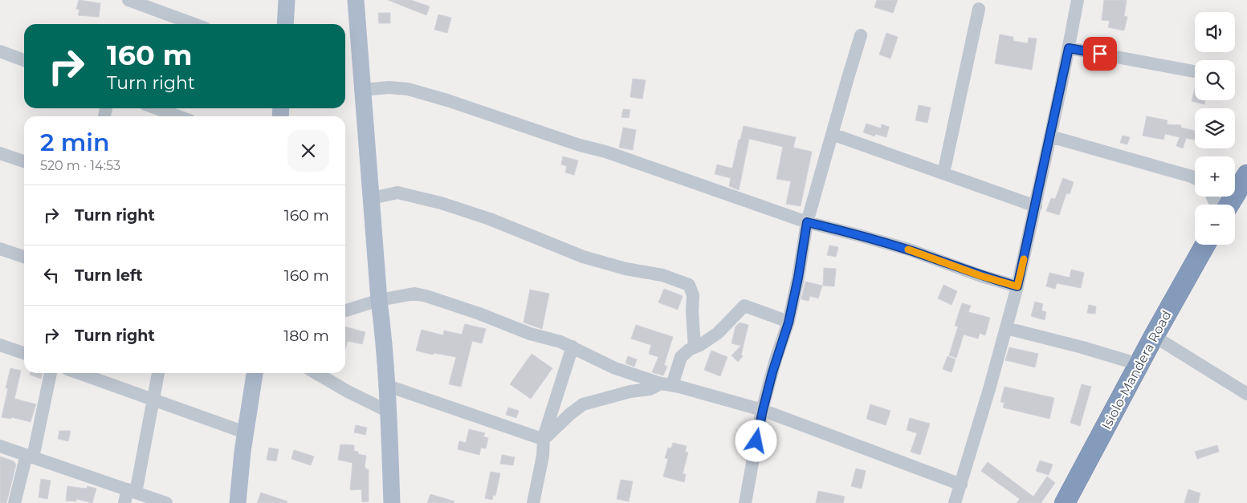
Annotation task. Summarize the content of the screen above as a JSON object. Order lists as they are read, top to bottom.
{
  "streets": {
    "highway": ["Isiolo-Mandera Road"]
  },
  "page": {
    "map_buttons": ["+", "−"],
    "turn": ["160 m", "Turn right"],
    "heading": ["2 min", "520 m · 14:53"],
    "list": [
      {
        "name": "Turn right",
        "value": "160 m"
      },
      {
        "name": "Turn left",
        "value": "160 m"
      },
      {
        "name": "Turn right",
        "value": "180 m"
      }
    ]
  }
}
